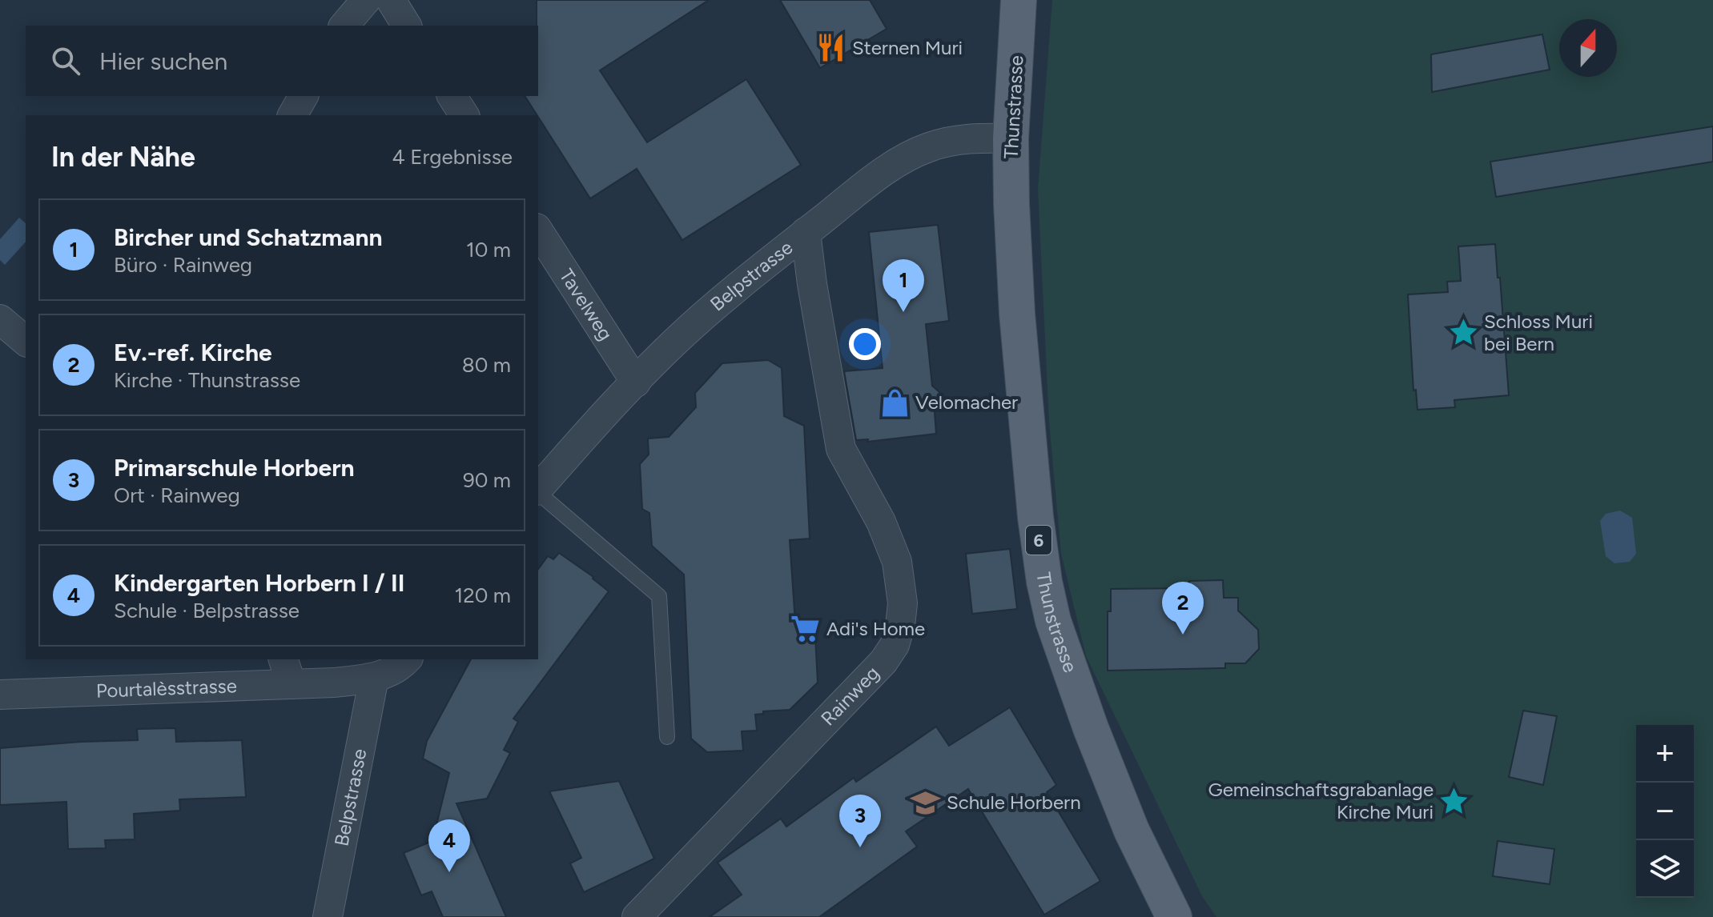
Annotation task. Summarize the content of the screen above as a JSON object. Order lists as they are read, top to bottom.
{
  "streets": {
    "main road": ["Thunstrasse", "6"],
    "street": [
      "Belpstrasse",
      "Tavelweg",
      "Pourtalèsstrasse",
      "Rainweg"
    ]
  },
  "crossings": [
    ["Thunstrasse", "Belpstrasse"],
    ["Belpstrasse", "Tavelweg"],
    ["Belpstrasse", "Pourtalèsstrasse"],
    ["Belpstrasse", "Rainweg"]
  ],
  "places": {
    "restaurant": ["Sternen Muri"],
    "place": ["Schloss Muri bei Bern", "Gemeinschaftsgrabanlage Kirche Muri"],
    "shop": ["Velomacher"],
    "supermarket": ["Adi's Home"],
    "school or university": ["Schule Horbern"]
  },
  "north": "top",
  "page": {
    "search": "Hier suchen",
    "heading": ["In der Nähe", "4 Ergebnisse"],
    "list": [
      {
        "mark": "1",
        "name": "Bircher und Schatzmann",
        "note": "Büro · Rainweg",
        "value": "10 m"
      },
      {
        "mark": "2",
        "name": "Ev.-ref. Kirche",
        "note": "Kirche · Thunstrasse",
        "value": "80 m"
      },
      {
        "mark": "3",
        "name": "Primarschule Horbern",
        "note": "Ort · Rainweg",
        "value": "90 m"
      },
      {
        "mark": "4",
        "name": "Kindergarten Horbern I / II",
        "note": "Schule · Belpstrasse",
        "value": "120 m"
      }
    ],
    "pins": [
      "1",
      "2",
      "3",
      "4"
    ],
    "map_buttons": ["+", "−"]
  }
}
